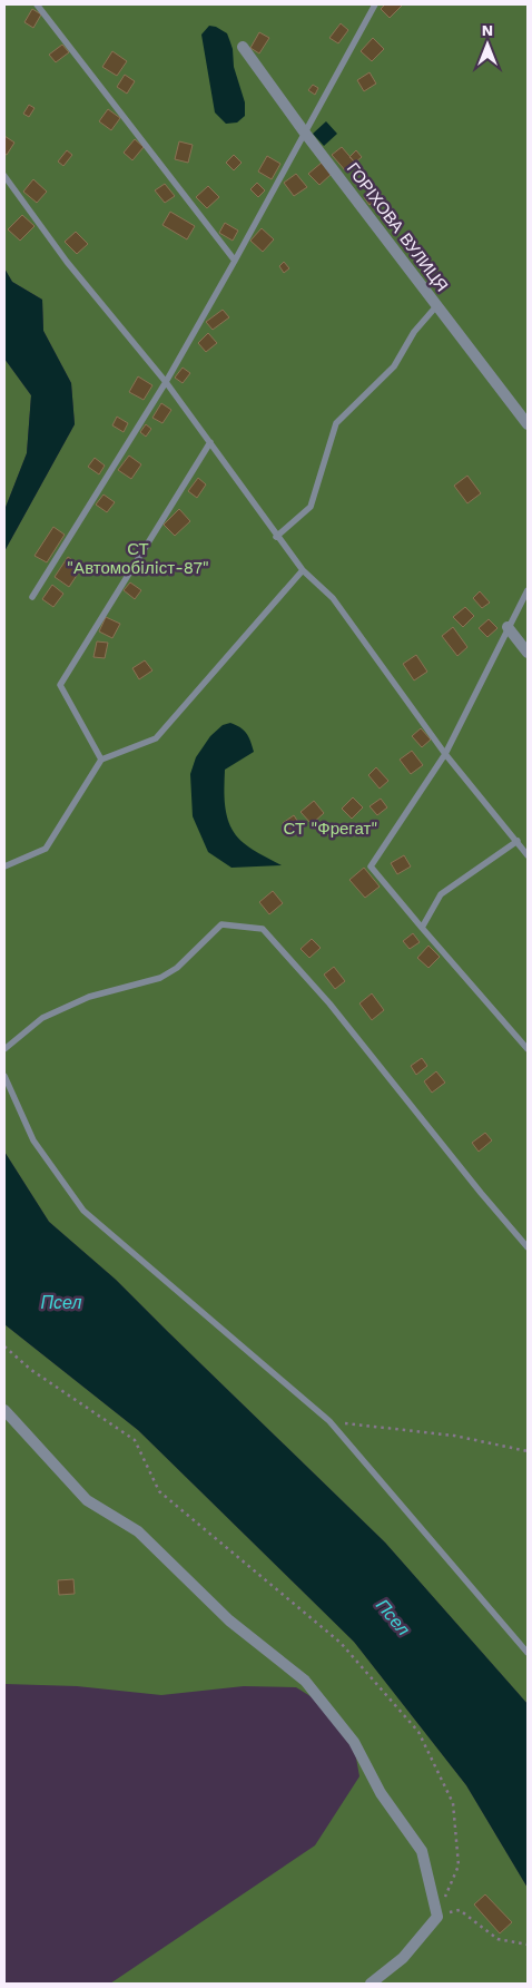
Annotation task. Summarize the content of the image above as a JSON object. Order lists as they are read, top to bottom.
{
  "streets": {
    "street": ["ГОРІХОВА ВУЛИЦЯ"]
  },
  "water": ["Псел"],
  "parks": ["СТ \"Автомобiлiст-87\"", "СТ \"Фрегат\""],
  "north": "top"
}
